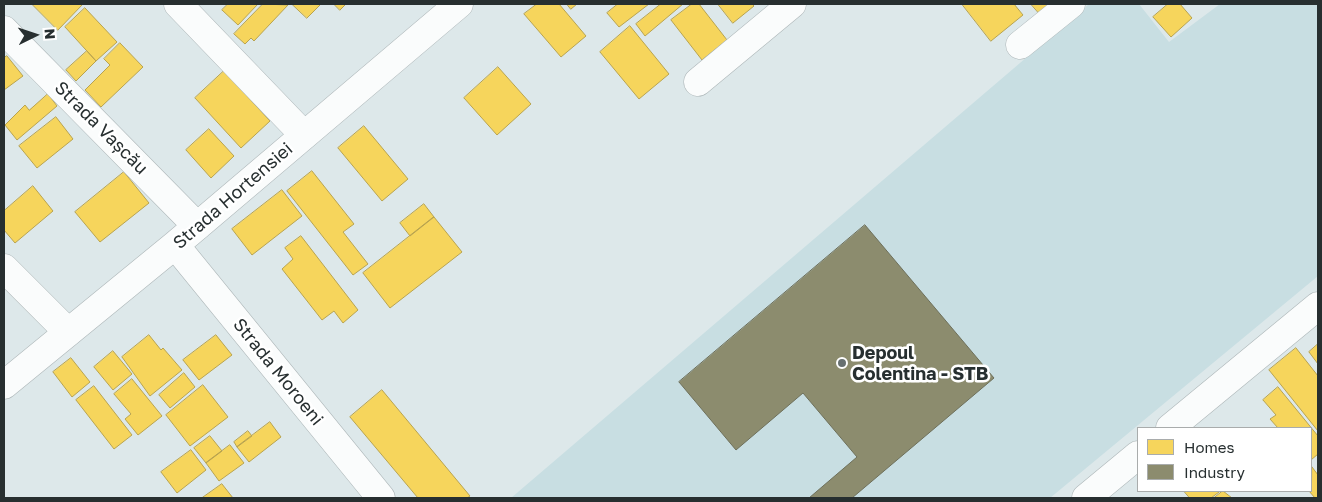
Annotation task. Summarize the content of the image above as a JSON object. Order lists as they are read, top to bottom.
{
  "streets": {
    "street": ["Strada Vașcău", "Strada Hortensiei", "Strada Moroeni"]
  },
  "crossings": [
    ["Strada Vașcău", "Strada Hortensiei"],
    ["Strada Hortensiei", "Strada Moroeni"]
  ],
  "places": ["Depoul Colentina - STB"],
  "legend": ["Homes", "Industry"],
  "north": "right"
}
